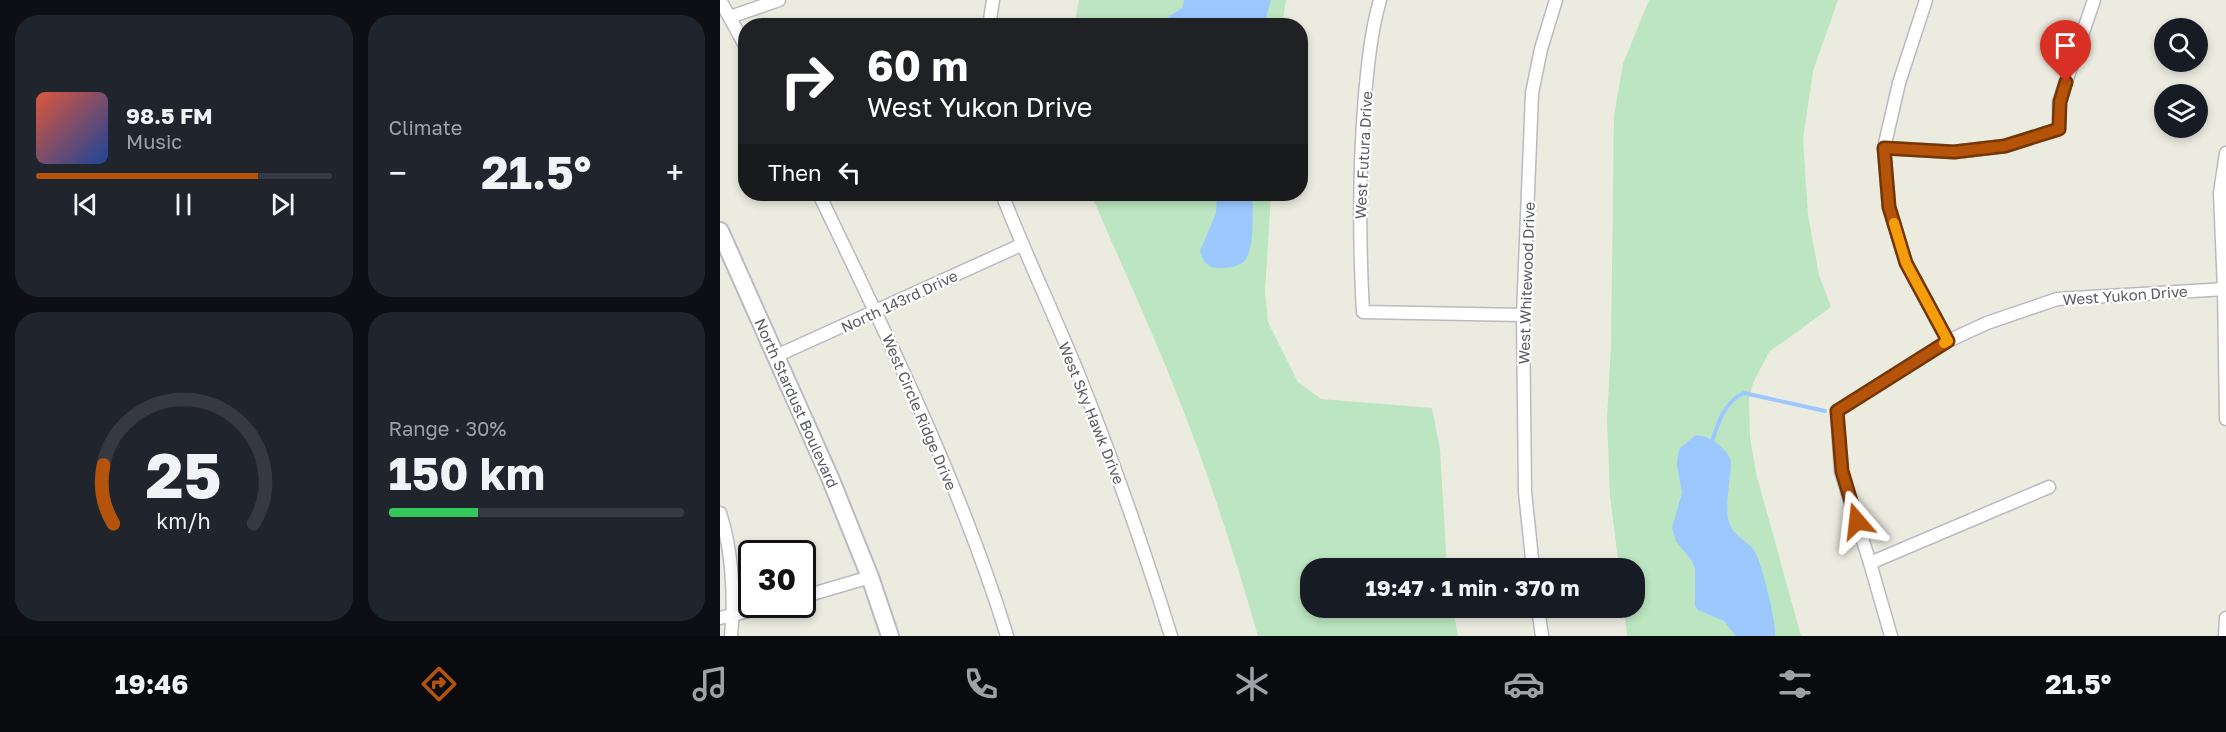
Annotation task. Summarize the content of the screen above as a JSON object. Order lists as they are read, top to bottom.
{
  "streets": {
    "street": [
      "West Futura Drive",
      "West Whitewood Drive",
      "West Yukon Drive",
      "North 143rd Drive",
      "North Stardust Boulevard",
      "West Circle Ridge Drive",
      "West Sky Hawk Drive"
    ]
  },
  "crossings": [
    ["West Futura Drive", "West Whitewood Drive"],
    ["North 143rd Drive", "North Stardust Boulevard"],
    ["North 143rd Drive", "West Circle Ridge Drive"],
    ["North 143rd Drive", "West Sky Hawk Drive"]
  ],
  "page": {
    "tile": [
      "Climate",
      ["Range · 30%", "150 km"]
    ],
    "turn": ["60 m", "West Yukon Drive"],
    "song": ["98.5 FM", "Music"],
    "then": "Then",
    "heat": ["−", "21.5°", "+"],
    "limit": "30",
    "trip": "19:47 · 1 min · 370 m",
    "tabs": ["19:46", "21.5°"],
    "gauge": ["25", "km/h"]
  }
}
